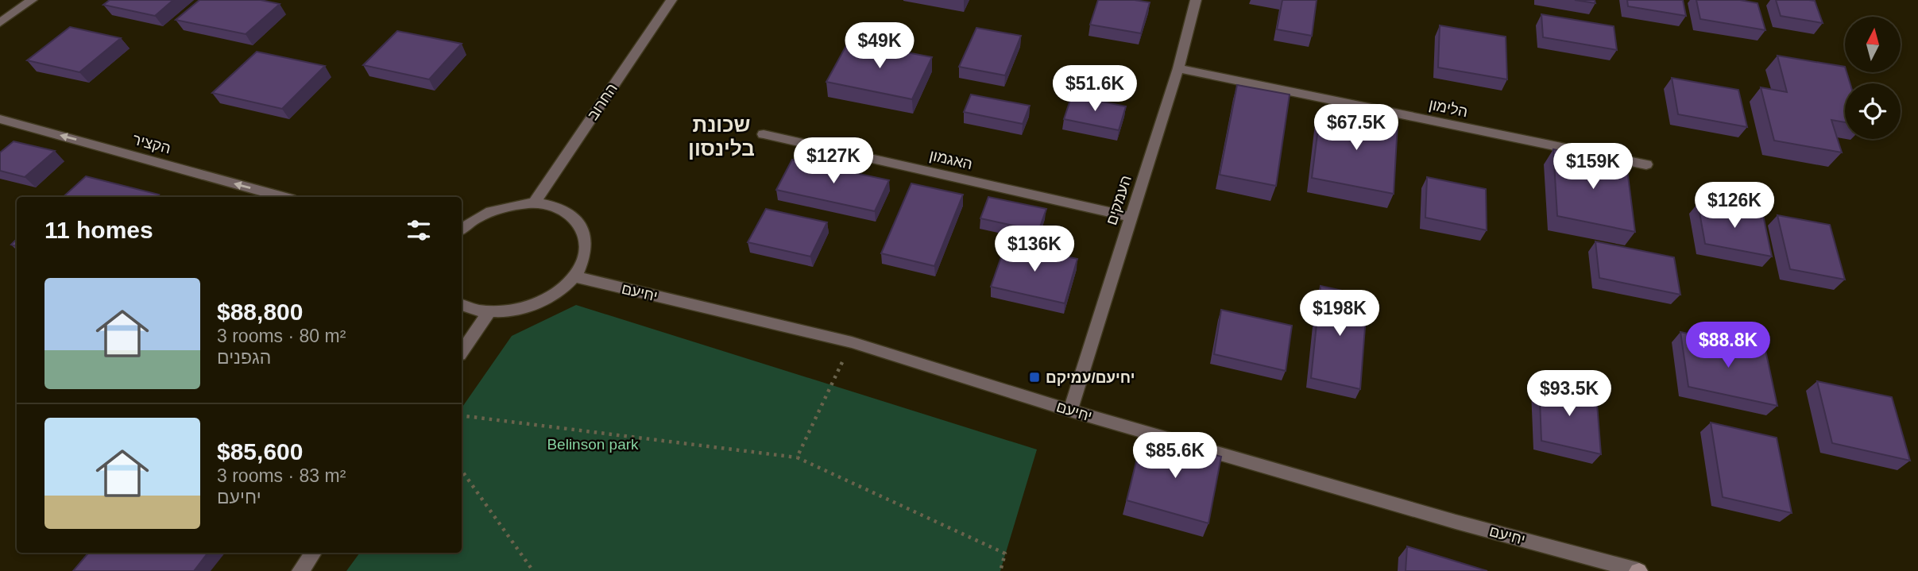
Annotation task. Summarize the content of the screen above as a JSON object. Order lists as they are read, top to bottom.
{
  "streets": {
    "street": [
      "החרוב",
      "הלימון",
      "הקציר",
      "האגמון",
      "העמקים",
      "יחיעם"
    ]
  },
  "crossings": [
    ["הלימון", "העמקים"],
    ["האגמון", "העמקים"],
    ["העמקים", "יחיעם"]
  ],
  "one_way": ["הקציר"],
  "districts": ["שכונת בלינסון"],
  "parks": ["Belinson park"],
  "places": {
    "transit": ["יחיעם/עמיקם"]
  },
  "north": "top",
  "page": {
    "price": [
      "$49K",
      "$51.6K",
      "$67.5K",
      "$127K",
      "$159K",
      "$126K",
      "$136K",
      "$198K",
      "$88.8K",
      "$93.5K",
      "$85.6K"
    ],
    "heading": "11 homes",
    "list": [
      {
        "name": "$88,800",
        "note": "3 rooms · 80 m² · הגפנים"
      },
      {
        "name": "$85,600",
        "note": "3 rooms · 83 m² · יחיעם"
      }
    ]
  }
}
